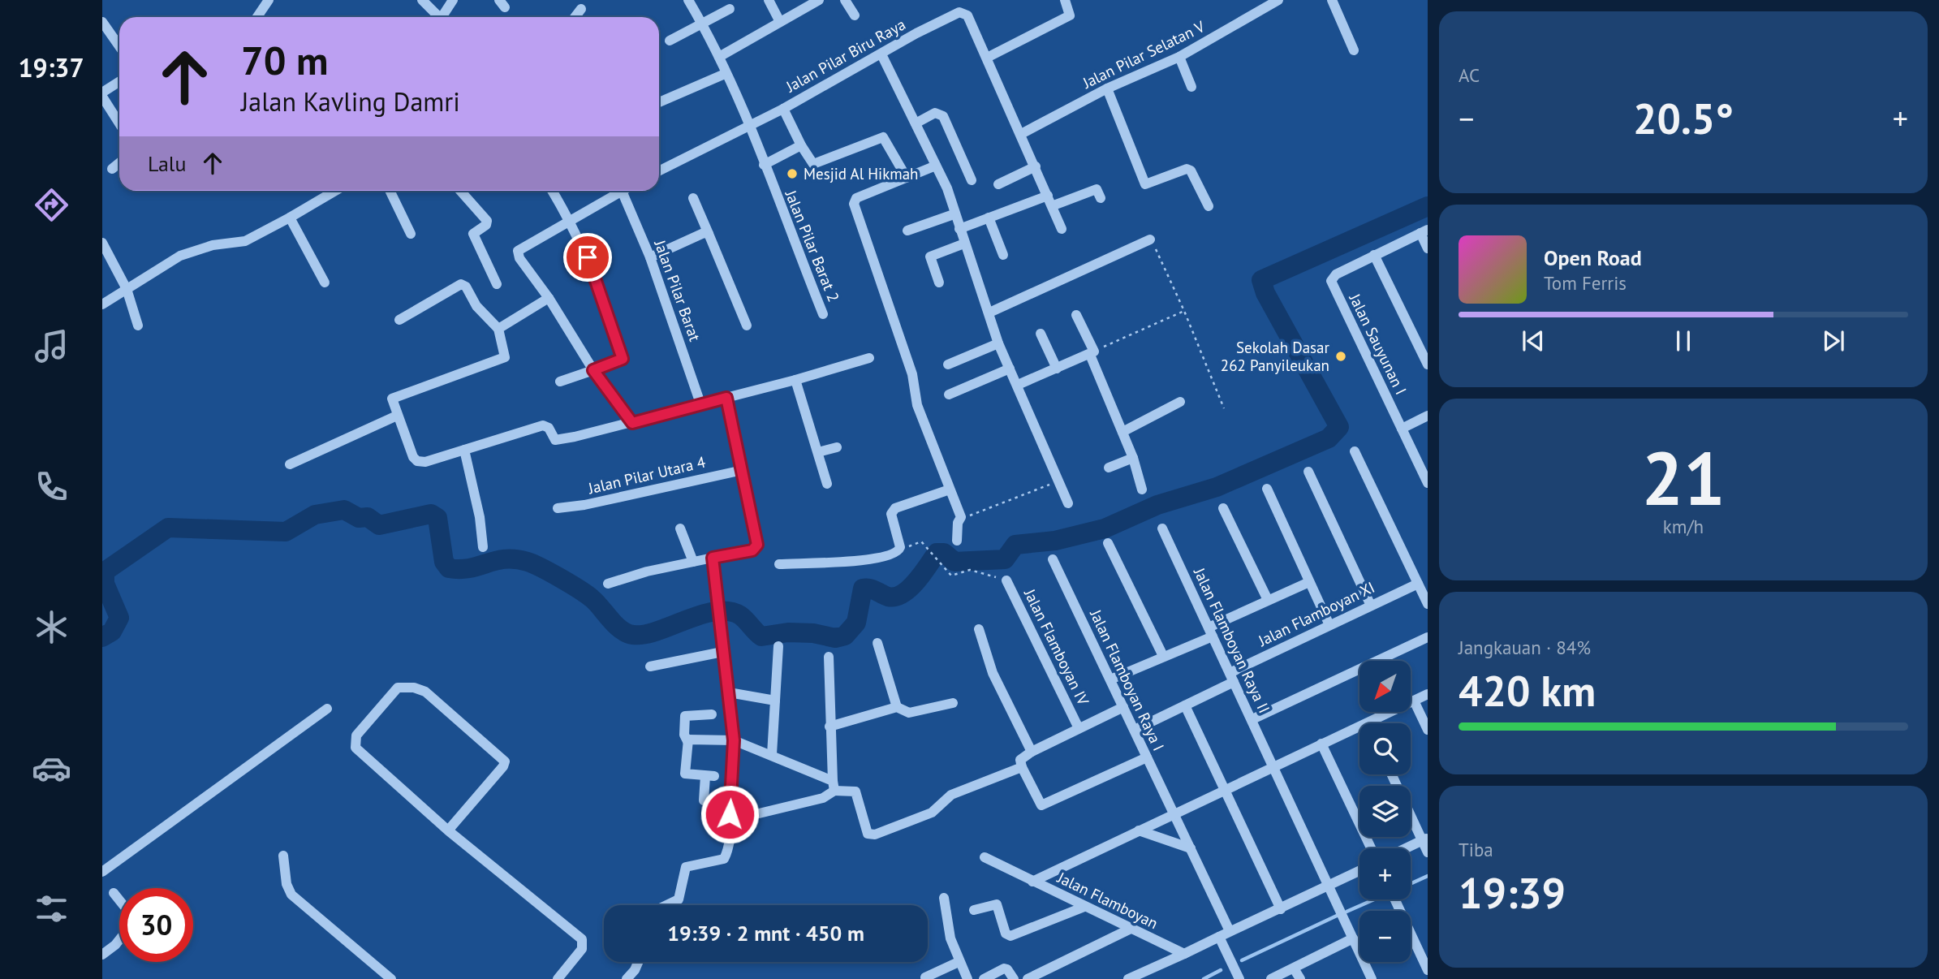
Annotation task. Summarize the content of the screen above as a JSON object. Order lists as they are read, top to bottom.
{
  "streets": {
    "street": [
      "Jalan Pilar Selatan V",
      "Jalan Pilar Biru Raya",
      "Jalan Pilar Barat 2",
      "Jalan Pilar Barat",
      "Jalan Sauyunan I",
      "Jalan Pilar Utara 4",
      "Jalan Flamboyan XI",
      "Jalan Flamboyan Raya II",
      "Jalan Flamboyan IV",
      "Jalan Flamboyan Raya I",
      "Jalan Flamboyan"
    ]
  },
  "crossings": [
    ["Jalan Pilar Selatan V", "Jalan Pilar Biru Raya"],
    ["Jalan Pilar Biru Raya", "Jalan Pilar Barat 2"],
    ["Jalan Flamboyan XI", "Jalan Flamboyan Raya II"],
    ["Jalan Flamboyan XI", "Jalan Flamboyan Raya I"]
  ],
  "places": ["Mesjid Al Hikmah", "Sekolah Dasar 262 Panyileukan"],
  "north": "bottom left",
  "page": {
    "tabs": "19:37",
    "tile": [
      "AC",
      ["21", "km/h"],
      ["Jangkauan · 84%", "420 km"],
      ["Tiba", "19:39"]
    ],
    "turn": ["70 m", "Jalan Kavling Damri"],
    "heat": ["−", "20.5°", "+"],
    "then": "Lalu",
    "song": ["Open Road", "Tom Ferris"],
    "map_buttons": ["+", "−"],
    "limit": "30",
    "trip": "19:39 · 2 mnt · 450 m"
  }
}
